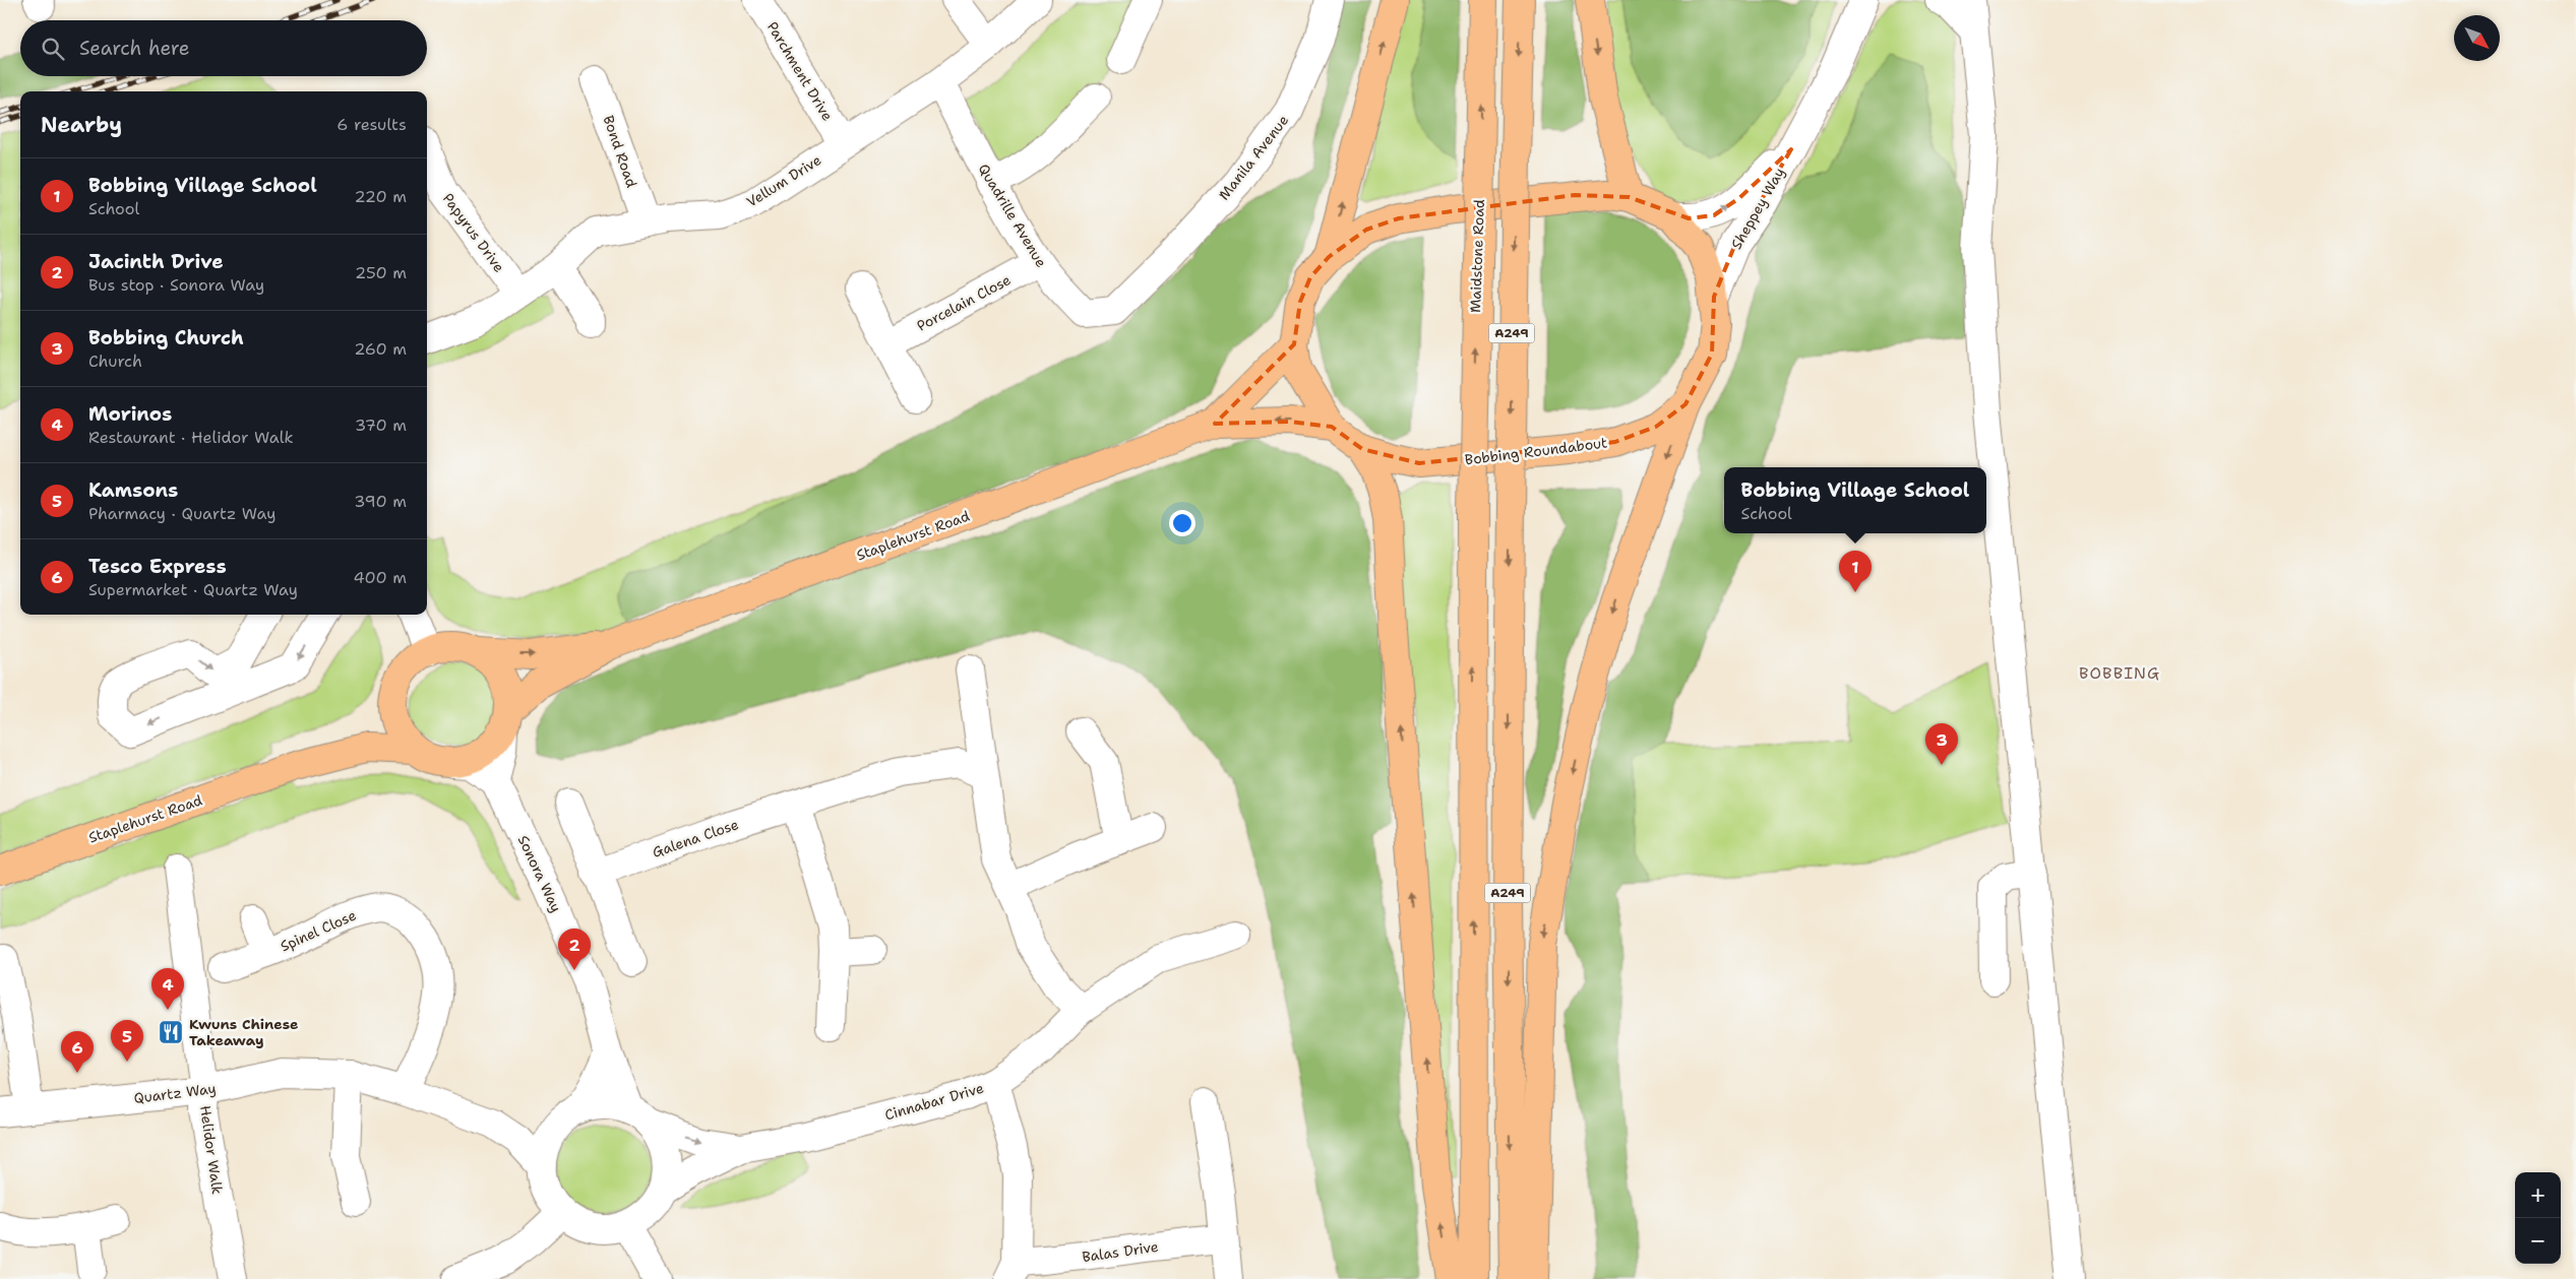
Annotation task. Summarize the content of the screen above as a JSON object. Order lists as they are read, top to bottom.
{
  "streets": {
    "main road": [
      "Maidstone Road",
      "A249",
      "Bobbing Roundabout",
      "Staplehurst Road"
    ],
    "street": [
      "Parchment Drive",
      "Bond Road",
      "Manila Avenue",
      "Vellum Drive",
      "Sheppey Way",
      "Quadrille Avenue",
      "Papyrus Drive",
      "Porcelain Close",
      "Galena Close",
      "Sonora Way",
      "Spinel Close",
      "Quartz Way",
      "Cinnabar Drive",
      "Helidor Walk",
      "Balas Drive"
    ]
  },
  "crossings": [
    ["Parchment Drive", "Vellum Drive"],
    ["Bond Road", "Vellum Drive"],
    ["Manila Avenue", "Quadrille Avenue"],
    ["Vellum Drive", "Quadrille Avenue"],
    ["Vellum Drive", "Papyrus Drive"],
    ["Sheppey Way", "Bobbing Roundabout"],
    ["Quadrille Avenue", "Porcelain Close"],
    ["Bobbing Roundabout", "Staplehurst Road"],
    ["Staplehurst Road", "Sonora Way"],
    ["Sonora Way", "Quartz Way"],
    ["Sonora Way", "Cinnabar Drive"],
    ["Spinel Close", "Quartz Way"],
    ["Quartz Way", "Cinnabar Drive"],
    ["Quartz Way", "Helidor Walk"],
    ["Cinnabar Drive", "Balas Drive"]
  ],
  "districts": ["BOBBING"],
  "places": {
    "restaurant": ["Kwuns Chinese Takeaway"]
  },
  "north": "bottom right",
  "page": {
    "search": "Search here",
    "heading": ["Nearby", "6 results"],
    "list": [
      {
        "mark": "1",
        "name": "Bobbing Village School",
        "note": "School",
        "value": "220 m"
      },
      {
        "mark": "2",
        "name": "Jacinth Drive",
        "note": "Bus stop · Sonora Way",
        "value": "250 m"
      },
      {
        "mark": "3",
        "name": "Bobbing Church",
        "note": "Church",
        "value": "260 m"
      },
      {
        "mark": "4",
        "name": "Morinos",
        "note": "Restaurant · Helidor Walk",
        "value": "370 m"
      },
      {
        "mark": "5",
        "name": "Kamsons",
        "note": "Pharmacy · Quartz Way",
        "value": "390 m"
      },
      {
        "mark": "6",
        "name": "Tesco Express",
        "note": "Supermarket · Quartz Way",
        "value": "400 m"
      }
    ],
    "popup": ["Bobbing Village School", "School"],
    "pins": [
      "1",
      "3",
      "2",
      "4",
      "5",
      "6"
    ],
    "map_buttons": ["+", "−"]
  }
}
